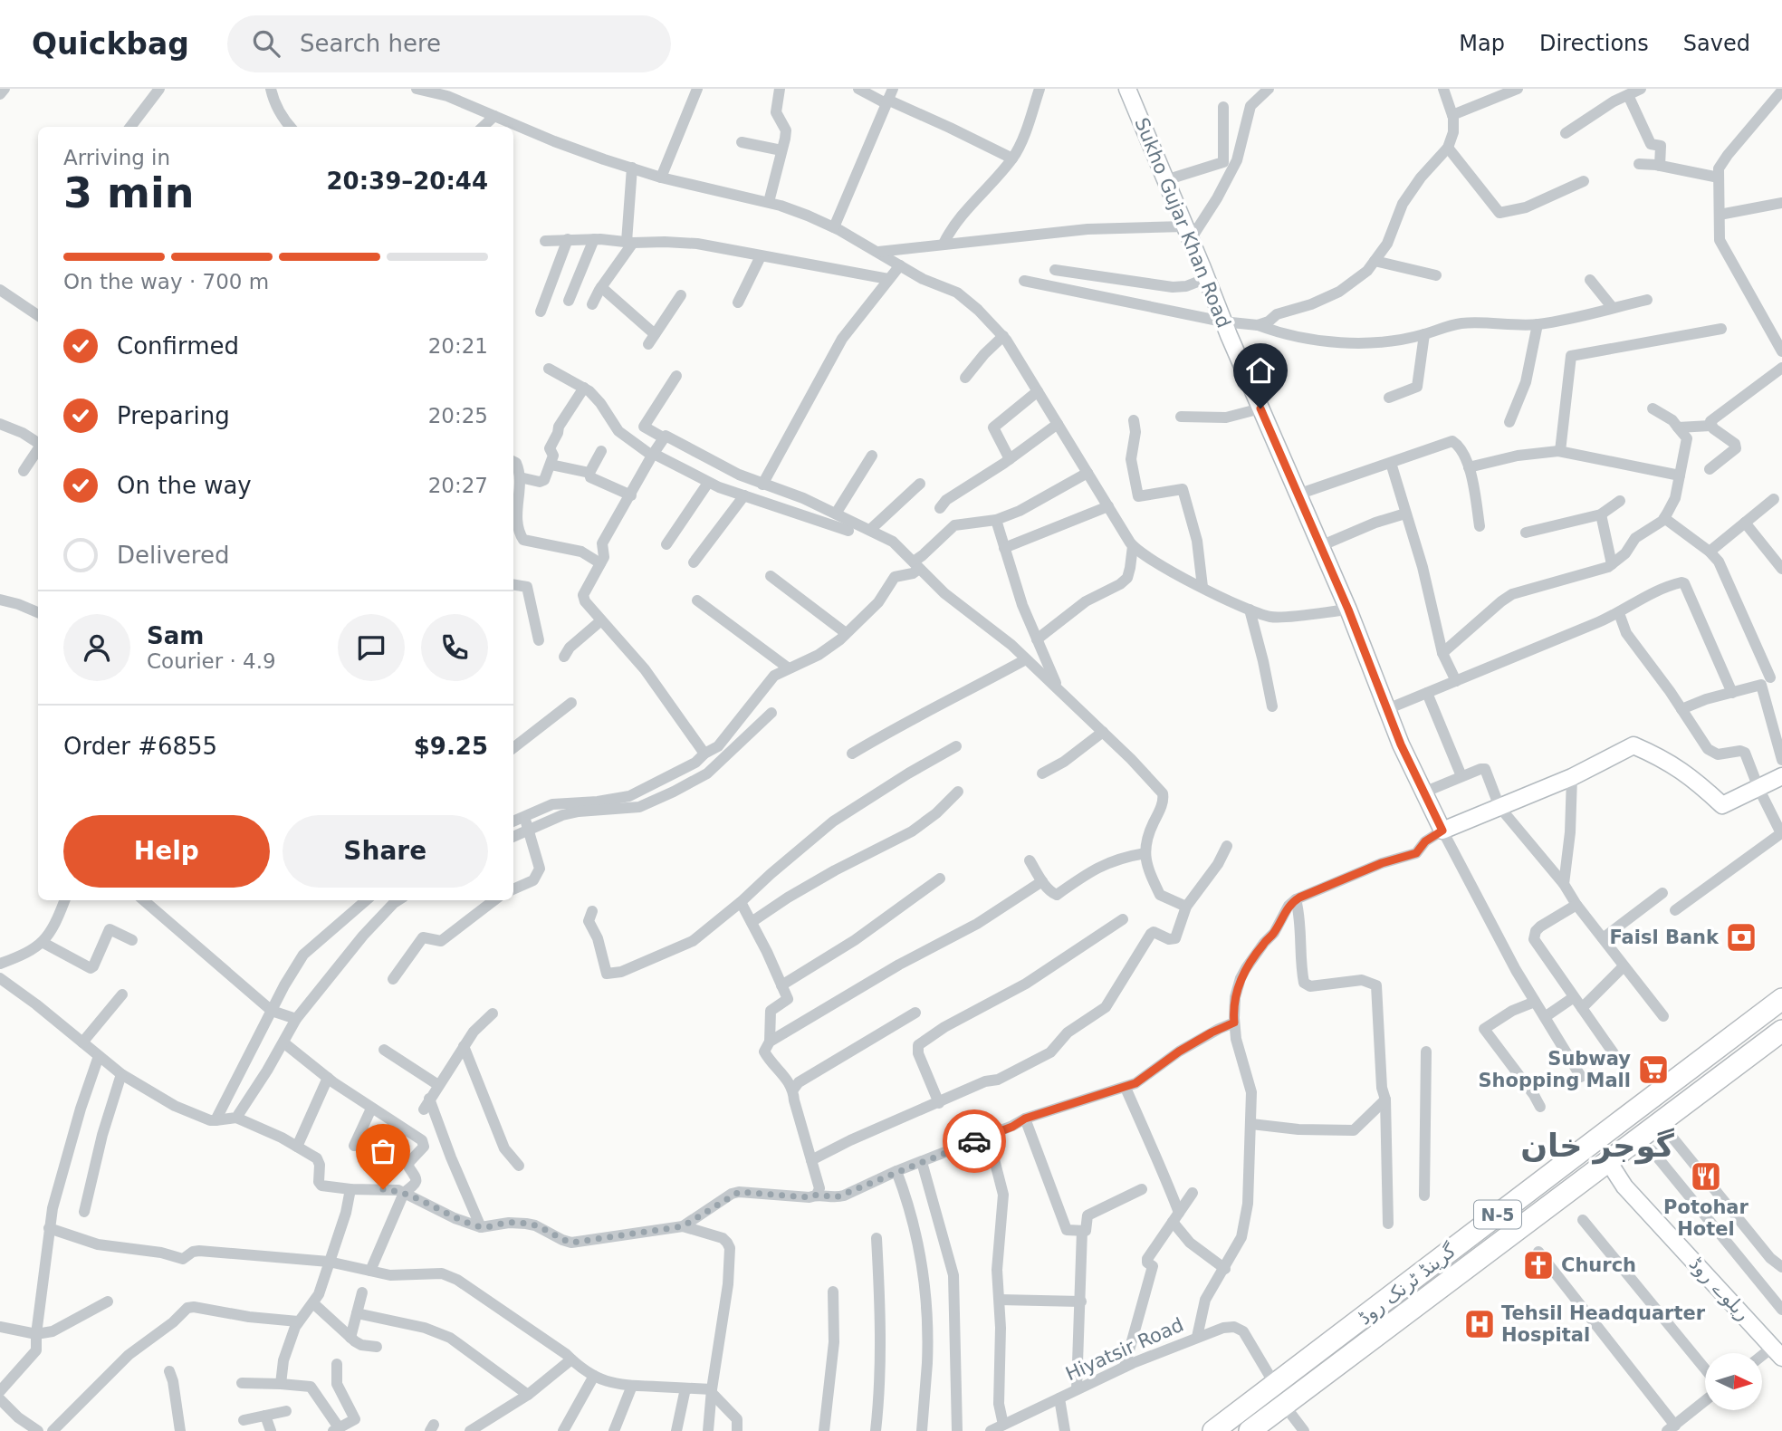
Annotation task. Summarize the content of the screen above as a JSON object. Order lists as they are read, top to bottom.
{
  "streets": {
    "highway": ["N-5", "گرینڈ ٹرنک روڈ"],
    "main road": ["Sukho Gujar Khan Road", "ریلوے روڈ"],
    "street": ["Hiyatsir Road"]
  },
  "crossings": [
    ["گرینڈ ٹرنک روڈ", "ریلوے روڈ"],
    ["گرینڈ ٹرنک روڈ", "Hiyatsir Road"]
  ],
  "districts": ["گوجر خان"],
  "places": {
    "bank": ["Faisl Bank"],
    "supermarket": ["Subway Shopping Mall"],
    "restaurant": ["Potohar Hotel"],
    "church": ["Church"],
    "hospital": ["Tehsil Headquarter Hospital"]
  },
  "north": "right",
  "page": {
    "header": "Quickbag",
    "search": "Search here",
    "nav": ["Map", "Directions", "Saved"],
    "heading": ["3 min", "Arriving in", "20:39–20:44"],
    "panel": [
      "Sam",
      "Courier · 4.9",
      "Order #6855",
      "$9.25"
    ],
    "bar": "On the way · 700 m",
    "list": [
      ["Confirmed", "20:21"],
      ["Preparing", "20:25"],
      ["On the way", "20:27"],
      "Delivered"
    ],
    "buttons": ["Help", "Share"]
  }
}
